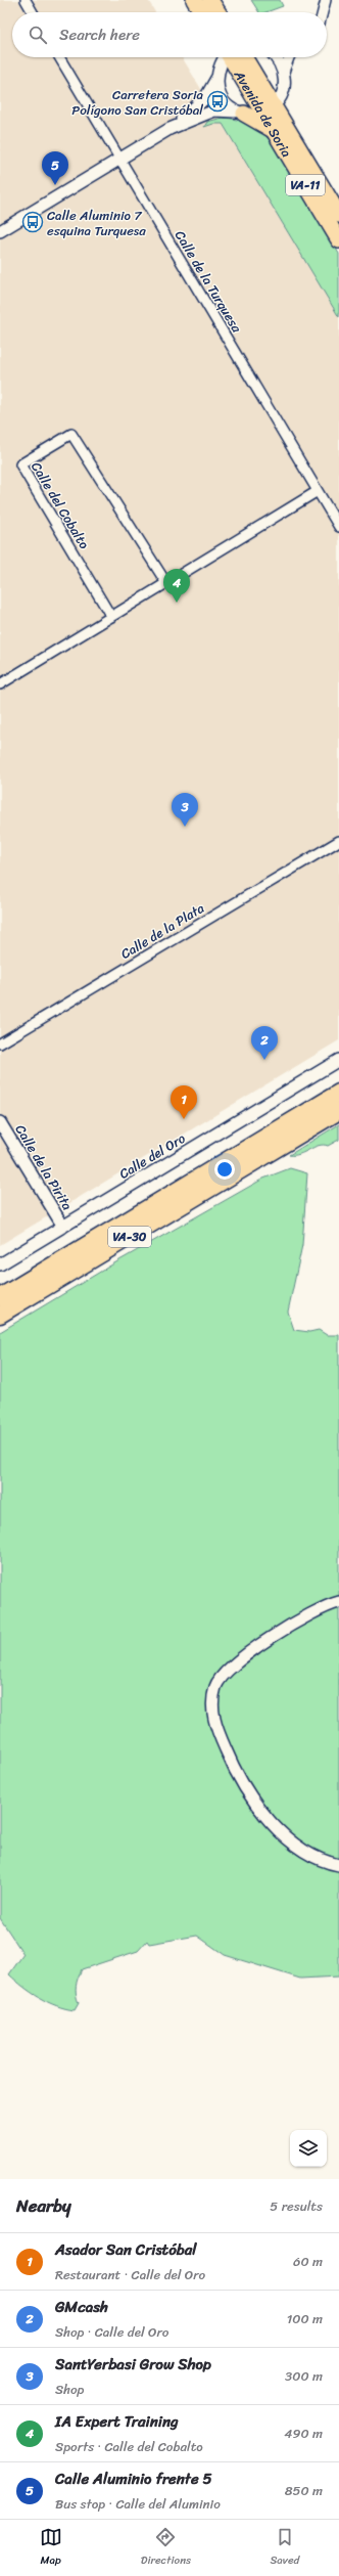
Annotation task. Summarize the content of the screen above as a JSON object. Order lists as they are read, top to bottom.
{
  "streets": {
    "highway": ["Avenida de Soria", "VA-11", "VA-30"],
    "street": [
      "Calle de la Turquesa",
      "Calle del Cobalto",
      "Calle de la Plata",
      "Calle del Oro",
      "Calle de la Pirita"
    ]
  },
  "crossings": [
    ["Calle del Oro", "Calle de la Pirita"]
  ],
  "places": {
    "bus stop": ["Carretera Soria Polígono San Cristóbal", "Calle Aluminio 7 esquina Turquesa"]
  },
  "page": {
    "search": "Search here",
    "pins": [
      "5",
      "4",
      "3",
      "2",
      "1"
    ],
    "heading": ["Nearby", "5 results"],
    "list": [
      {
        "mark": "1",
        "name": "Asador San Cristóbal",
        "note": "Restaurant · Calle del Oro",
        "value": "60 m"
      },
      {
        "mark": "2",
        "name": "GMcash",
        "note": "Shop · Calle del Oro",
        "value": "100 m"
      },
      {
        "mark": "3",
        "name": "SantYerbasi Grow Shop",
        "note": "Shop",
        "value": "300 m"
      },
      {
        "mark": "4",
        "name": "IA Expert Training",
        "note": "Sports · Calle del Cobalto",
        "value": "490 m"
      },
      {
        "mark": "5",
        "name": "Calle Aluminio frente 5",
        "note": "Bus stop · Calle del Aluminio",
        "value": "850 m"
      }
    ],
    "nav": ["Map", "Directions", "Saved"]
  }
}
